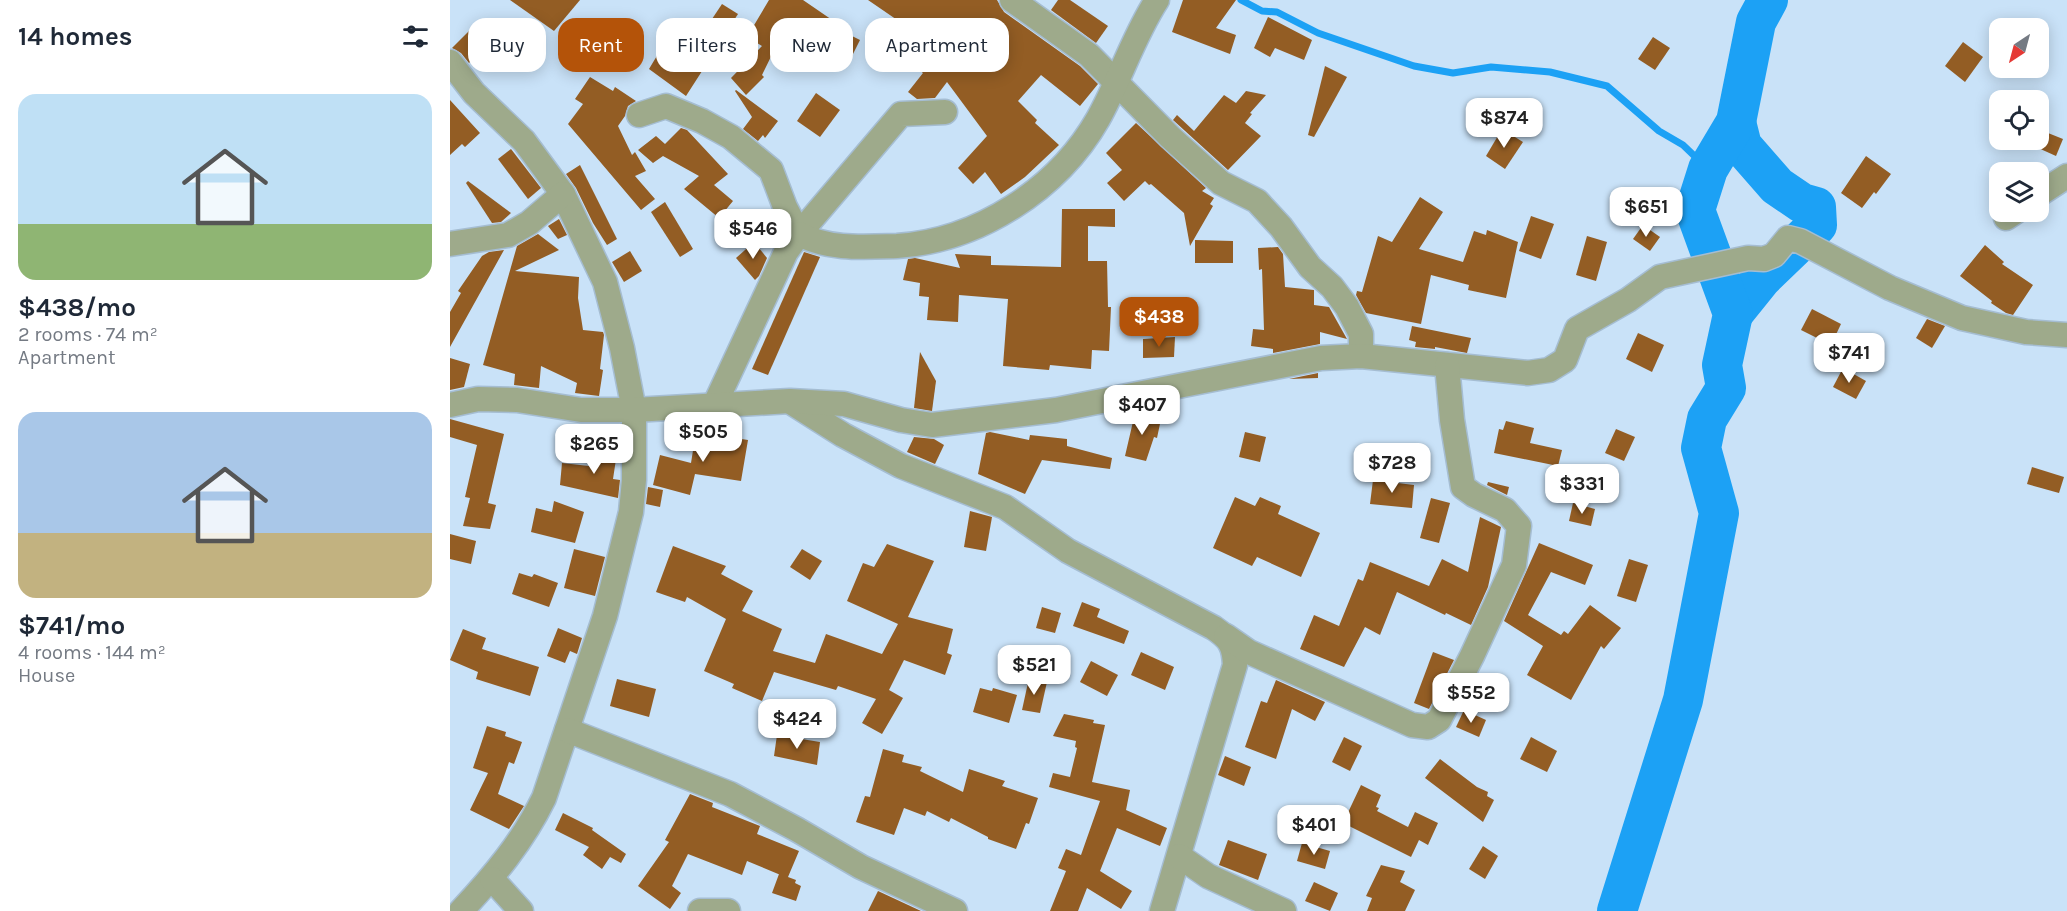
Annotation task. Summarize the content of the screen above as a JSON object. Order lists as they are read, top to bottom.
{
  "north": "bottom left",
  "page": {
    "heading": "14 homes",
    "chip": [
      "Buy",
      "Rent",
      "Filters",
      "New",
      "Apartment"
    ],
    "list": [
      {
        "name": "$438/mo",
        "note": "2 rooms · 74 m² · Apartment"
      },
      {
        "name": "$741/mo",
        "note": "4 rooms · 144 m² · House"
      }
    ],
    "price": [
      "$874",
      "$651",
      "$546",
      "$438",
      "$741",
      "$407",
      "$505",
      "$265",
      "$728",
      "$331",
      "$521",
      "$552",
      "$424",
      "$401"
    ]
  }
}
